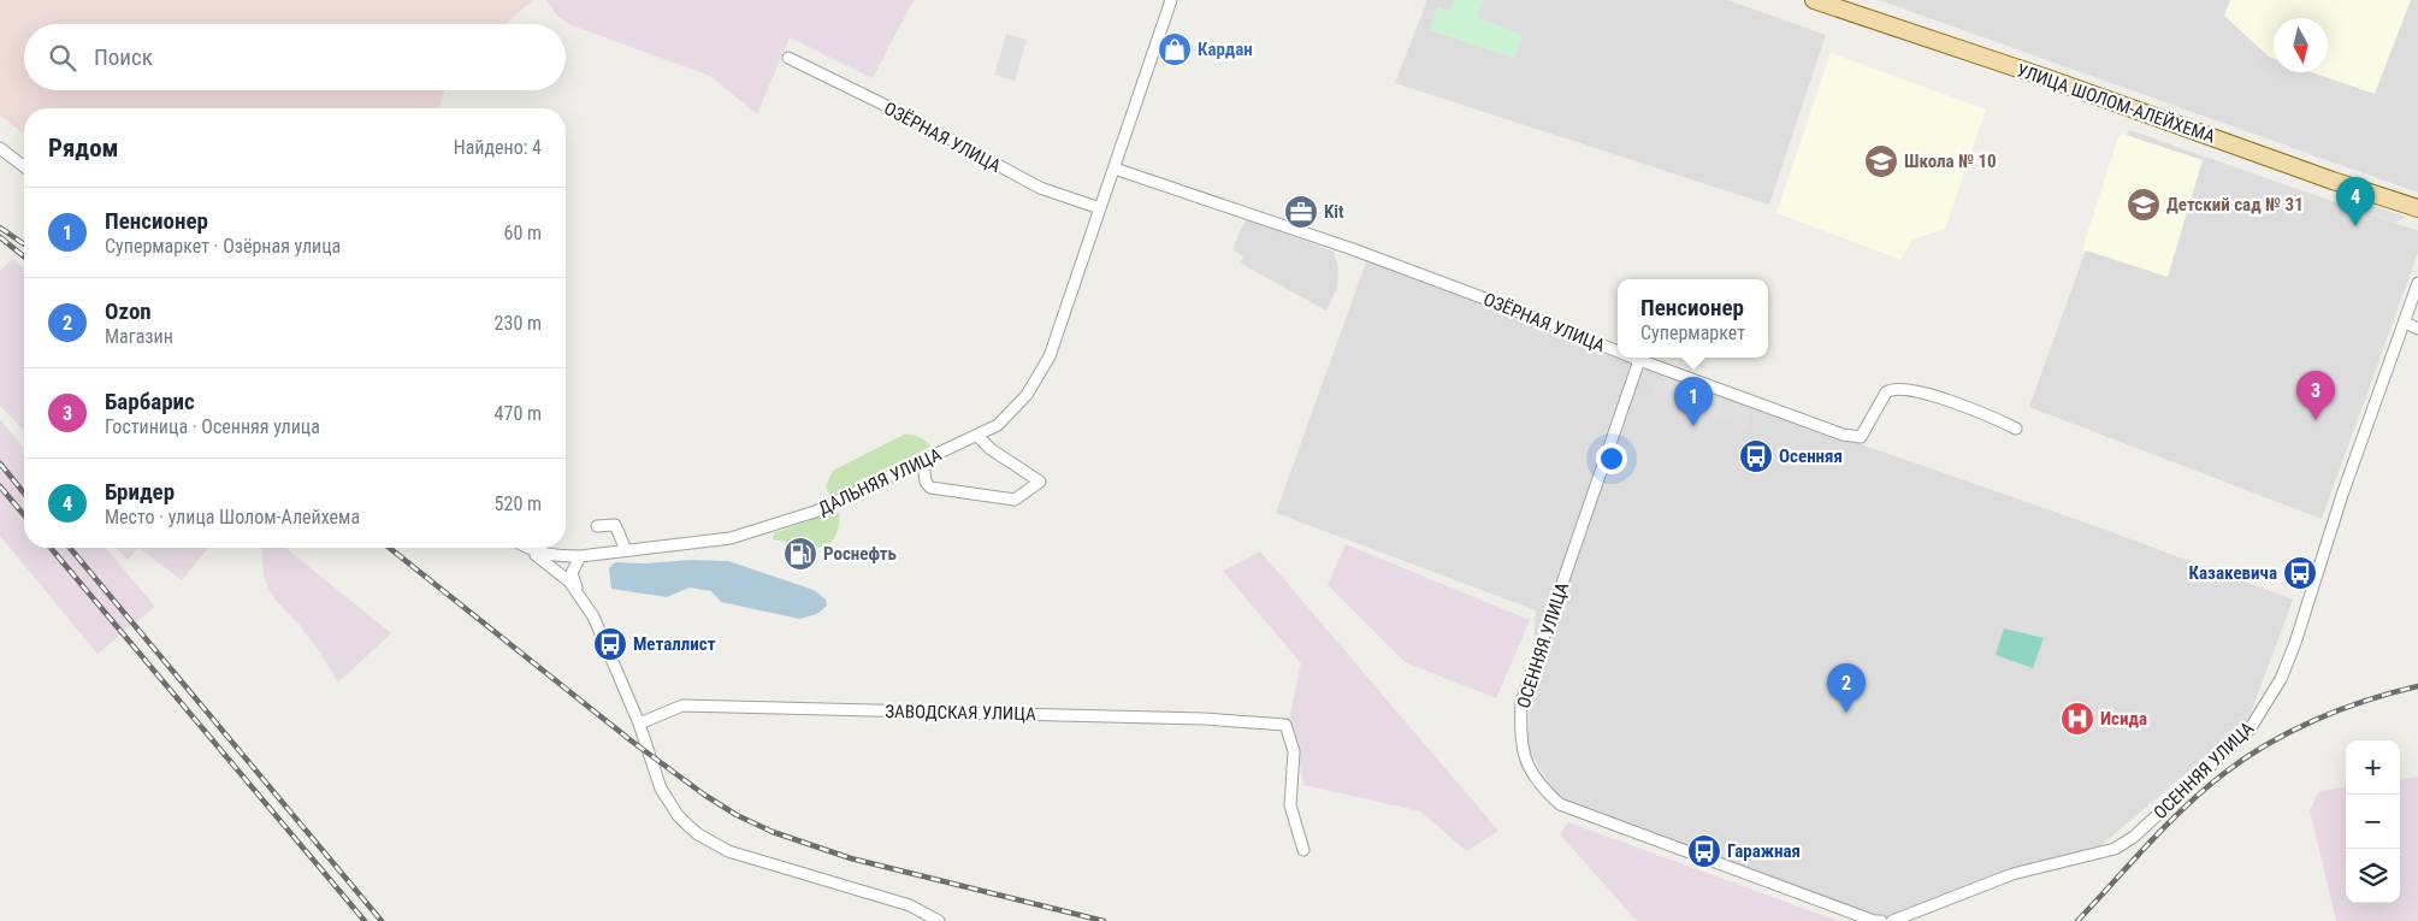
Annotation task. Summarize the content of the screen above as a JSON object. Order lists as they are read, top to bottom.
{
  "streets": {
    "main road": ["УЛИЦА ШОЛОМ-АЛЕЙХЕМА"],
    "street": [
      "ОЗЁРНАЯ УЛИЦА",
      "ДАЛЬНЯЯ УЛИЦА",
      "ОСЕННЯЯ УЛИЦА",
      "ЗАВОДСКАЯ УЛИЦА"
    ]
  },
  "crossings": [
    ["ОЗЁРНАЯ УЛИЦА", "ДАЛЬНЯЯ УЛИЦА"],
    ["ОЗЁРНАЯ УЛИЦА", "ОСЕННЯЯ УЛИЦА"]
  ],
  "places": {
    "shop": ["Кардан"],
    "school or university": ["Школа № 10", "Детский сад № 31"],
    "office": ["Kit"],
    "bus stop": [
      "Осенняя",
      "Казакевича",
      "Металлист",
      "Гаражная"
    ],
    "fuel station": ["Роснефть"],
    "hospital": ["Исида"]
  },
  "north": "bottom",
  "page": {
    "search": "Поиск",
    "heading": ["Рядом", "Найдено: 4"],
    "pins": [
      "4",
      "3",
      "1",
      "2"
    ],
    "list": [
      {
        "mark": "1",
        "name": "Пенсионер",
        "note": "Супермаркет · Озёрная улица",
        "value": "60 m"
      },
      {
        "mark": "2",
        "name": "Ozon",
        "note": "Магазин",
        "value": "230 m"
      },
      {
        "mark": "3",
        "name": "Барбарис",
        "note": "Гостиница · Осенняя улица",
        "value": "470 m"
      },
      {
        "mark": "4",
        "name": "Бридер",
        "note": "Место · улица Шолом-Алейхема",
        "value": "520 m"
      }
    ],
    "popup": ["Пенсионер", "Супермаркет"],
    "map_buttons": ["+", "−"]
  }
}
